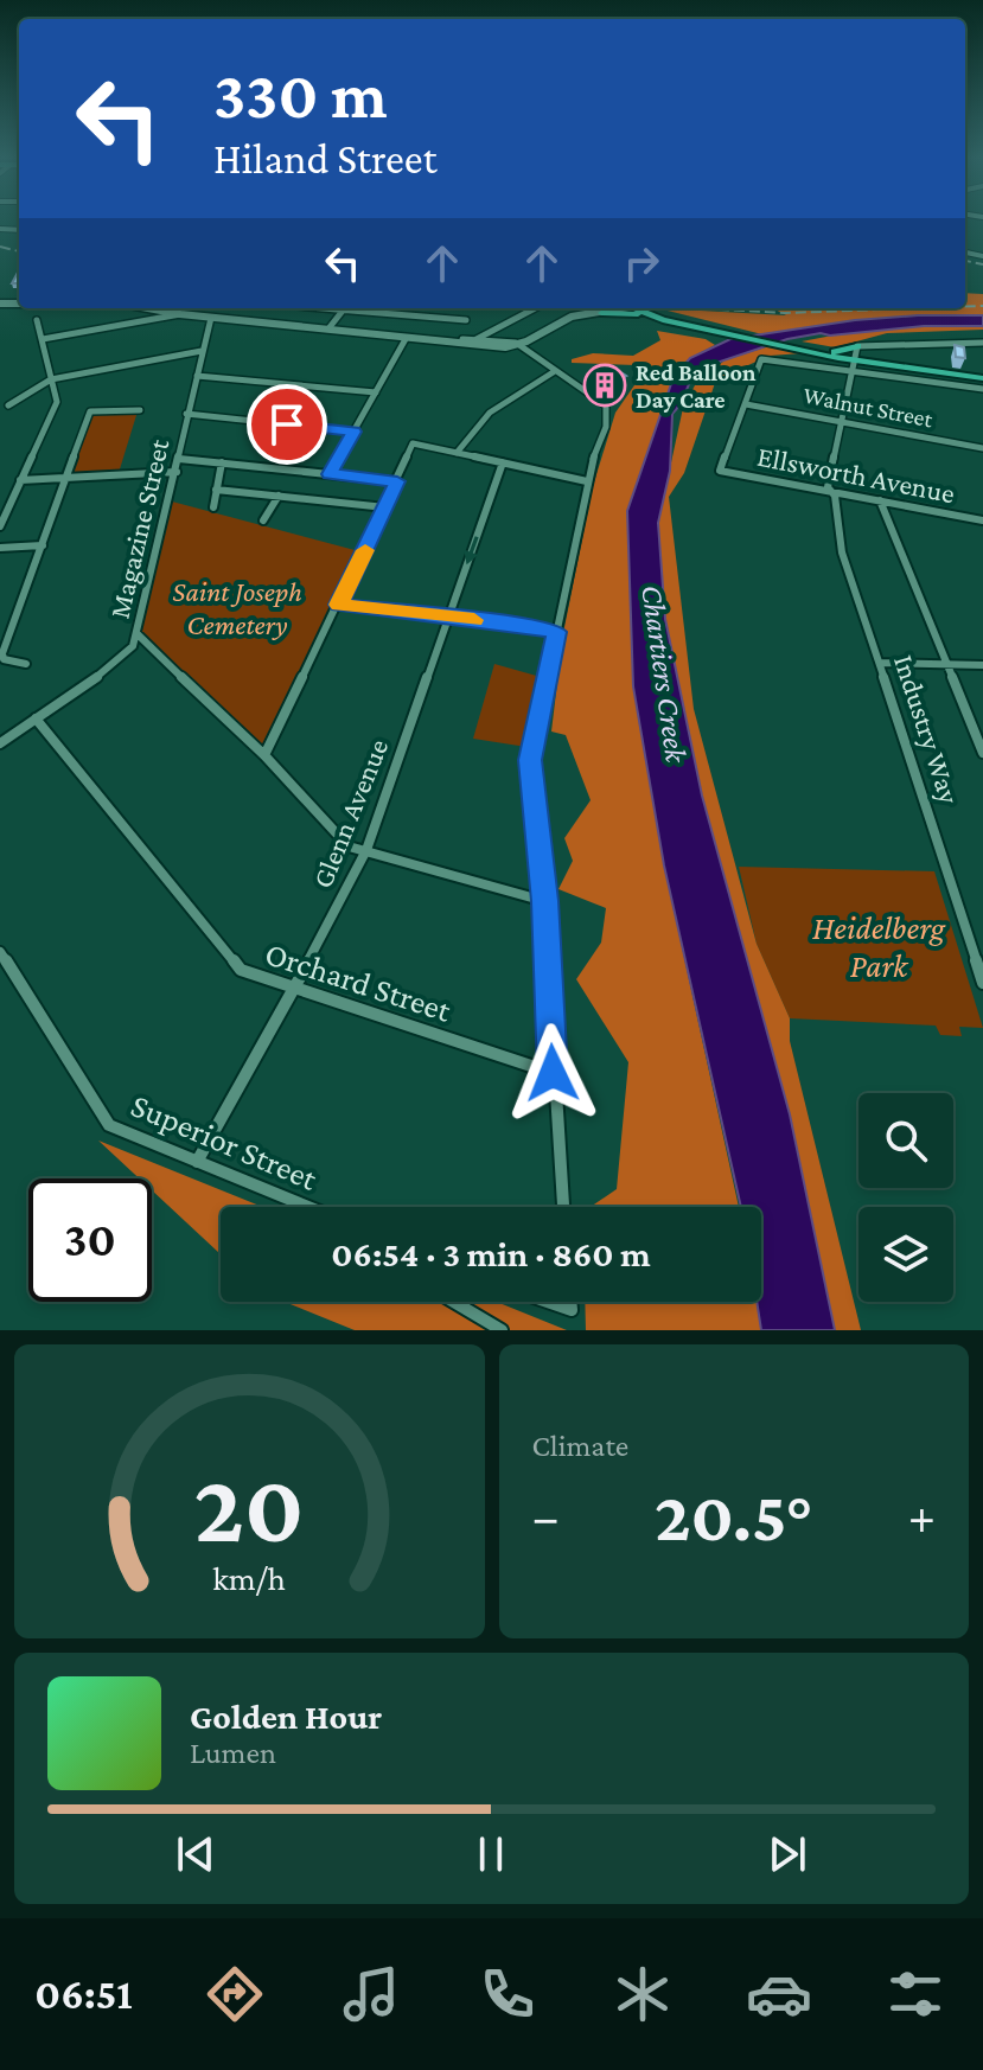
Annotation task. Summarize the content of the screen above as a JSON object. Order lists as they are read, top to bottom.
{
  "streets": {
    "street": [
      "Walnut Street",
      "Ellsworth Avenue",
      "Magazine Street",
      "Industry Way",
      "Glenn Avenue",
      "Orchard Street",
      "Superior Street"
    ]
  },
  "crossings": [
    ["Walnut Street", "Ellsworth Avenue"],
    ["Ellsworth Avenue", "Industry Way"],
    ["Magazine Street", "Orchard Street"],
    ["Glenn Avenue", "Orchard Street"],
    ["Glenn Avenue", "Superior Street"]
  ],
  "water": ["Chartiers Creek"],
  "parks": ["Saint Joseph Cemetery", "Heidelberg Park"],
  "places": {
    "building": ["Red Balloon Day Care"]
  },
  "page": {
    "turn": ["330 m", "Hiland Street"],
    "limit": "30",
    "trip": "06:54 · 3 min · 860 m",
    "tile": "Climate",
    "heat": ["−", "20.5°", "+"],
    "song": ["Golden Hour", "Lumen"],
    "tabs": "06:51",
    "gauge": ["20", "km/h"]
  }
}
